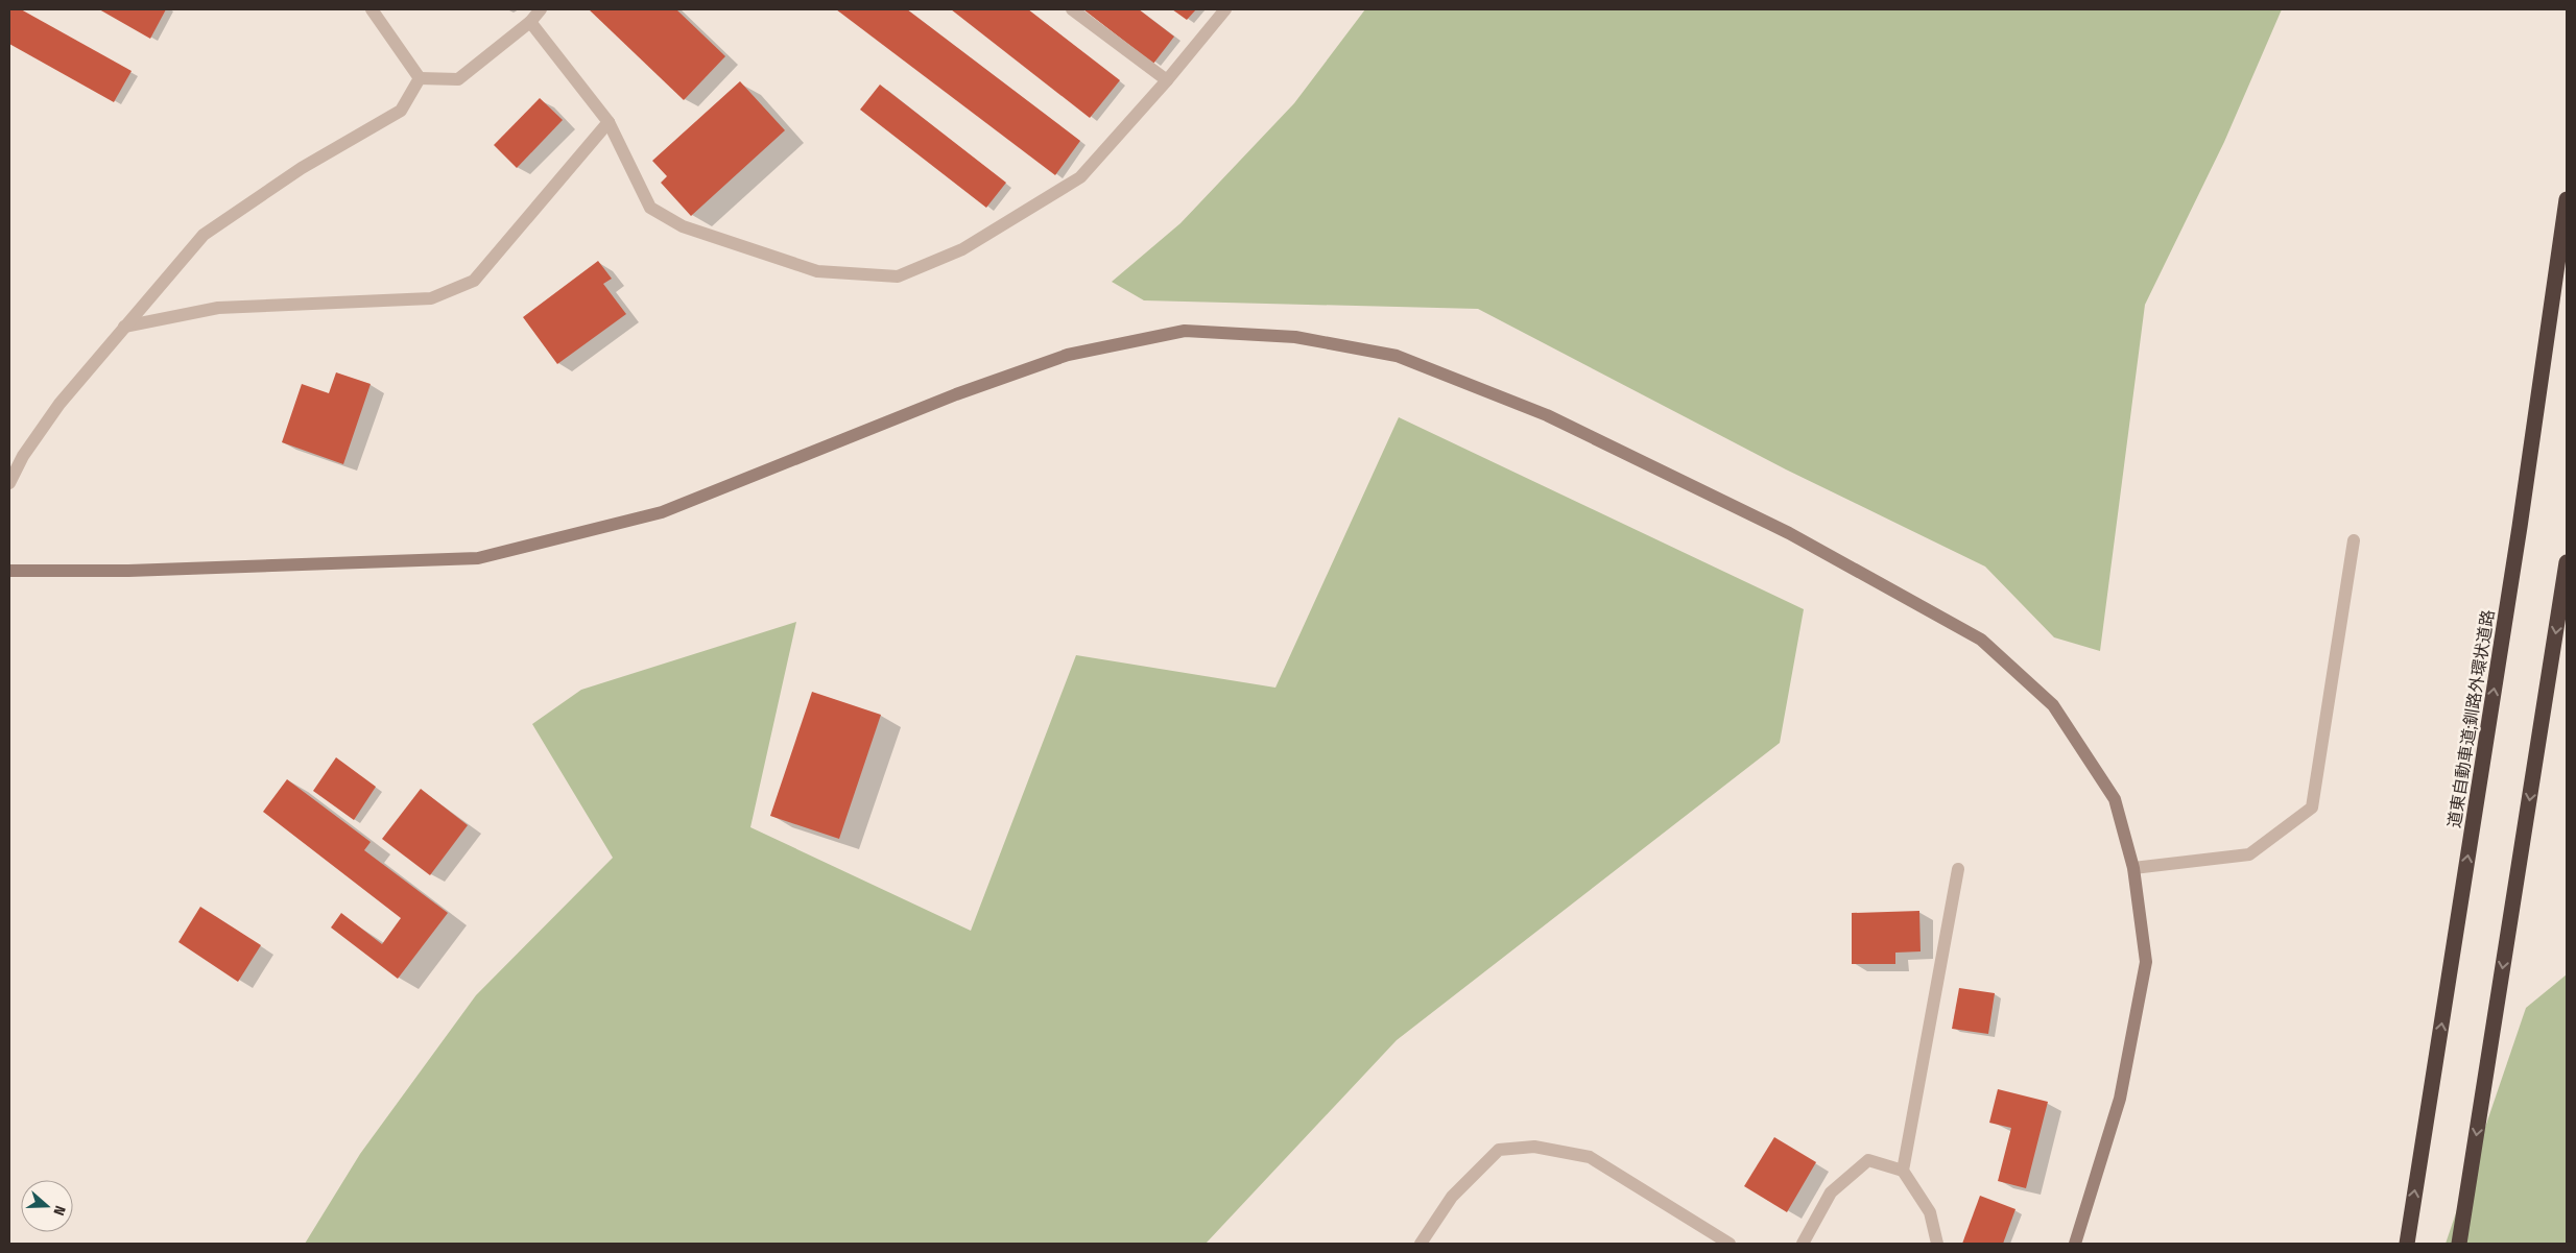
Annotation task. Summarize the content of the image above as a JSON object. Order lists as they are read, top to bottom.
{
  "streets": {
    "highway": ["道東自動車道;釧路外環状道路"]
  },
  "north": "right"
}
